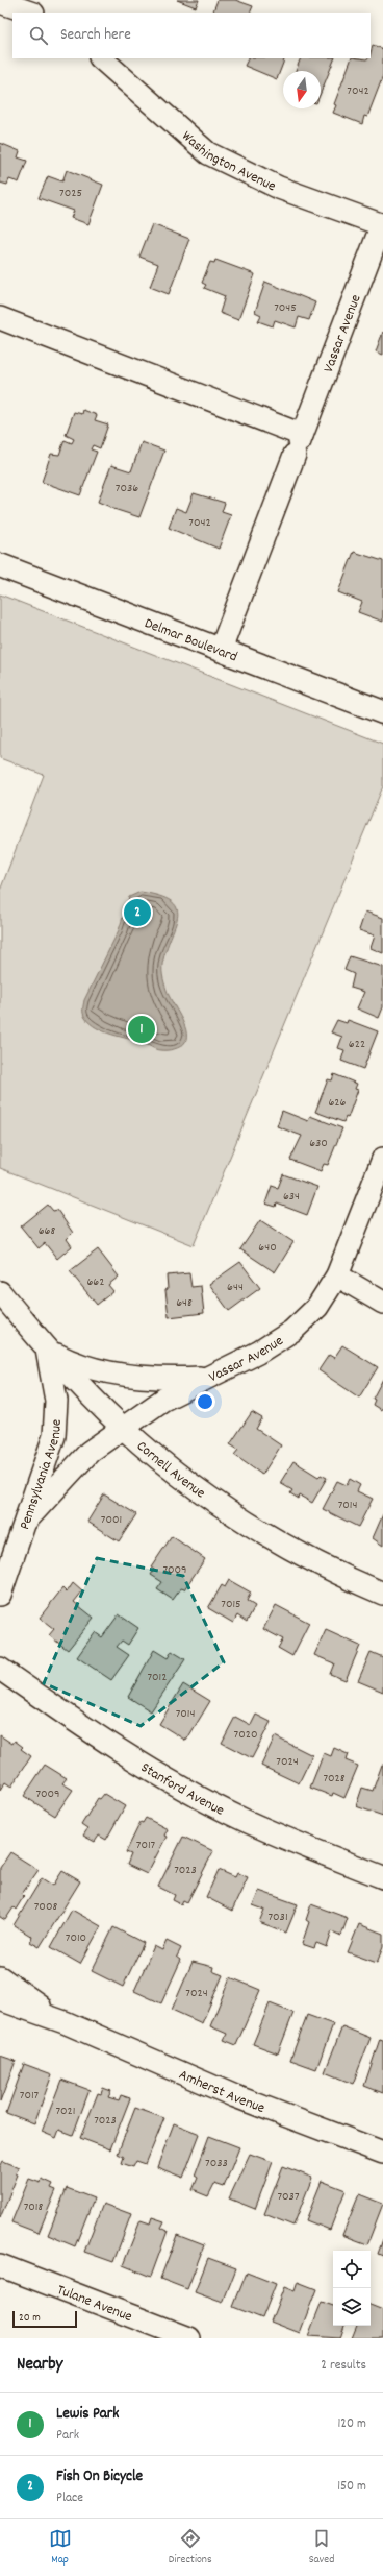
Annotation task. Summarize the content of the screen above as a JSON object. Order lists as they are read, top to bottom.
{
  "streets": {
    "main road": ["Delmar Boulevard"],
    "street": [
      "Washington Avenue",
      "Vassar Avenue",
      "Cornell Avenue",
      "Pennsylvania Avenue",
      "Stanford Avenue",
      "Amherst Avenue",
      "Tulane Avenue"
    ]
  },
  "crossings": [
    ["Washington Avenue", "Vassar Avenue"],
    ["Vassar Avenue", "Delmar Boulevard"],
    ["Vassar Avenue", "Cornell Avenue"],
    ["Vassar Avenue", "Pennsylvania Avenue"],
    ["Cornell Avenue", "Pennsylvania Avenue"]
  ],
  "house_numbers": [
    "7042",
    "7025",
    "7045",
    "7036",
    "7042",
    "622",
    "626",
    "630",
    "634",
    "668",
    "640",
    "662",
    "644",
    "648",
    "7014",
    "7001",
    "7009",
    "7015",
    "7012",
    "7014",
    "7020",
    "7024",
    "7028",
    "7009",
    "7017",
    "7023",
    "7008",
    "7031",
    "7010",
    "7024",
    "7017",
    "7021",
    "7023",
    "7033",
    "7037",
    "7018"
  ],
  "scale_bar": "20 m",
  "north": "bottom",
  "page": {
    "search": "Search here",
    "pins": ["2", "1"],
    "scale": "20 m",
    "heading": ["Nearby", "2 results"],
    "list": [
      {
        "mark": "1",
        "name": "Lewis Park",
        "note": "Park",
        "value": "120 m"
      },
      {
        "mark": "2",
        "name": "Fish On Bicycle",
        "note": "Place",
        "value": "150 m"
      }
    ],
    "nav": ["Map", "Directions", "Saved"]
  }
}
